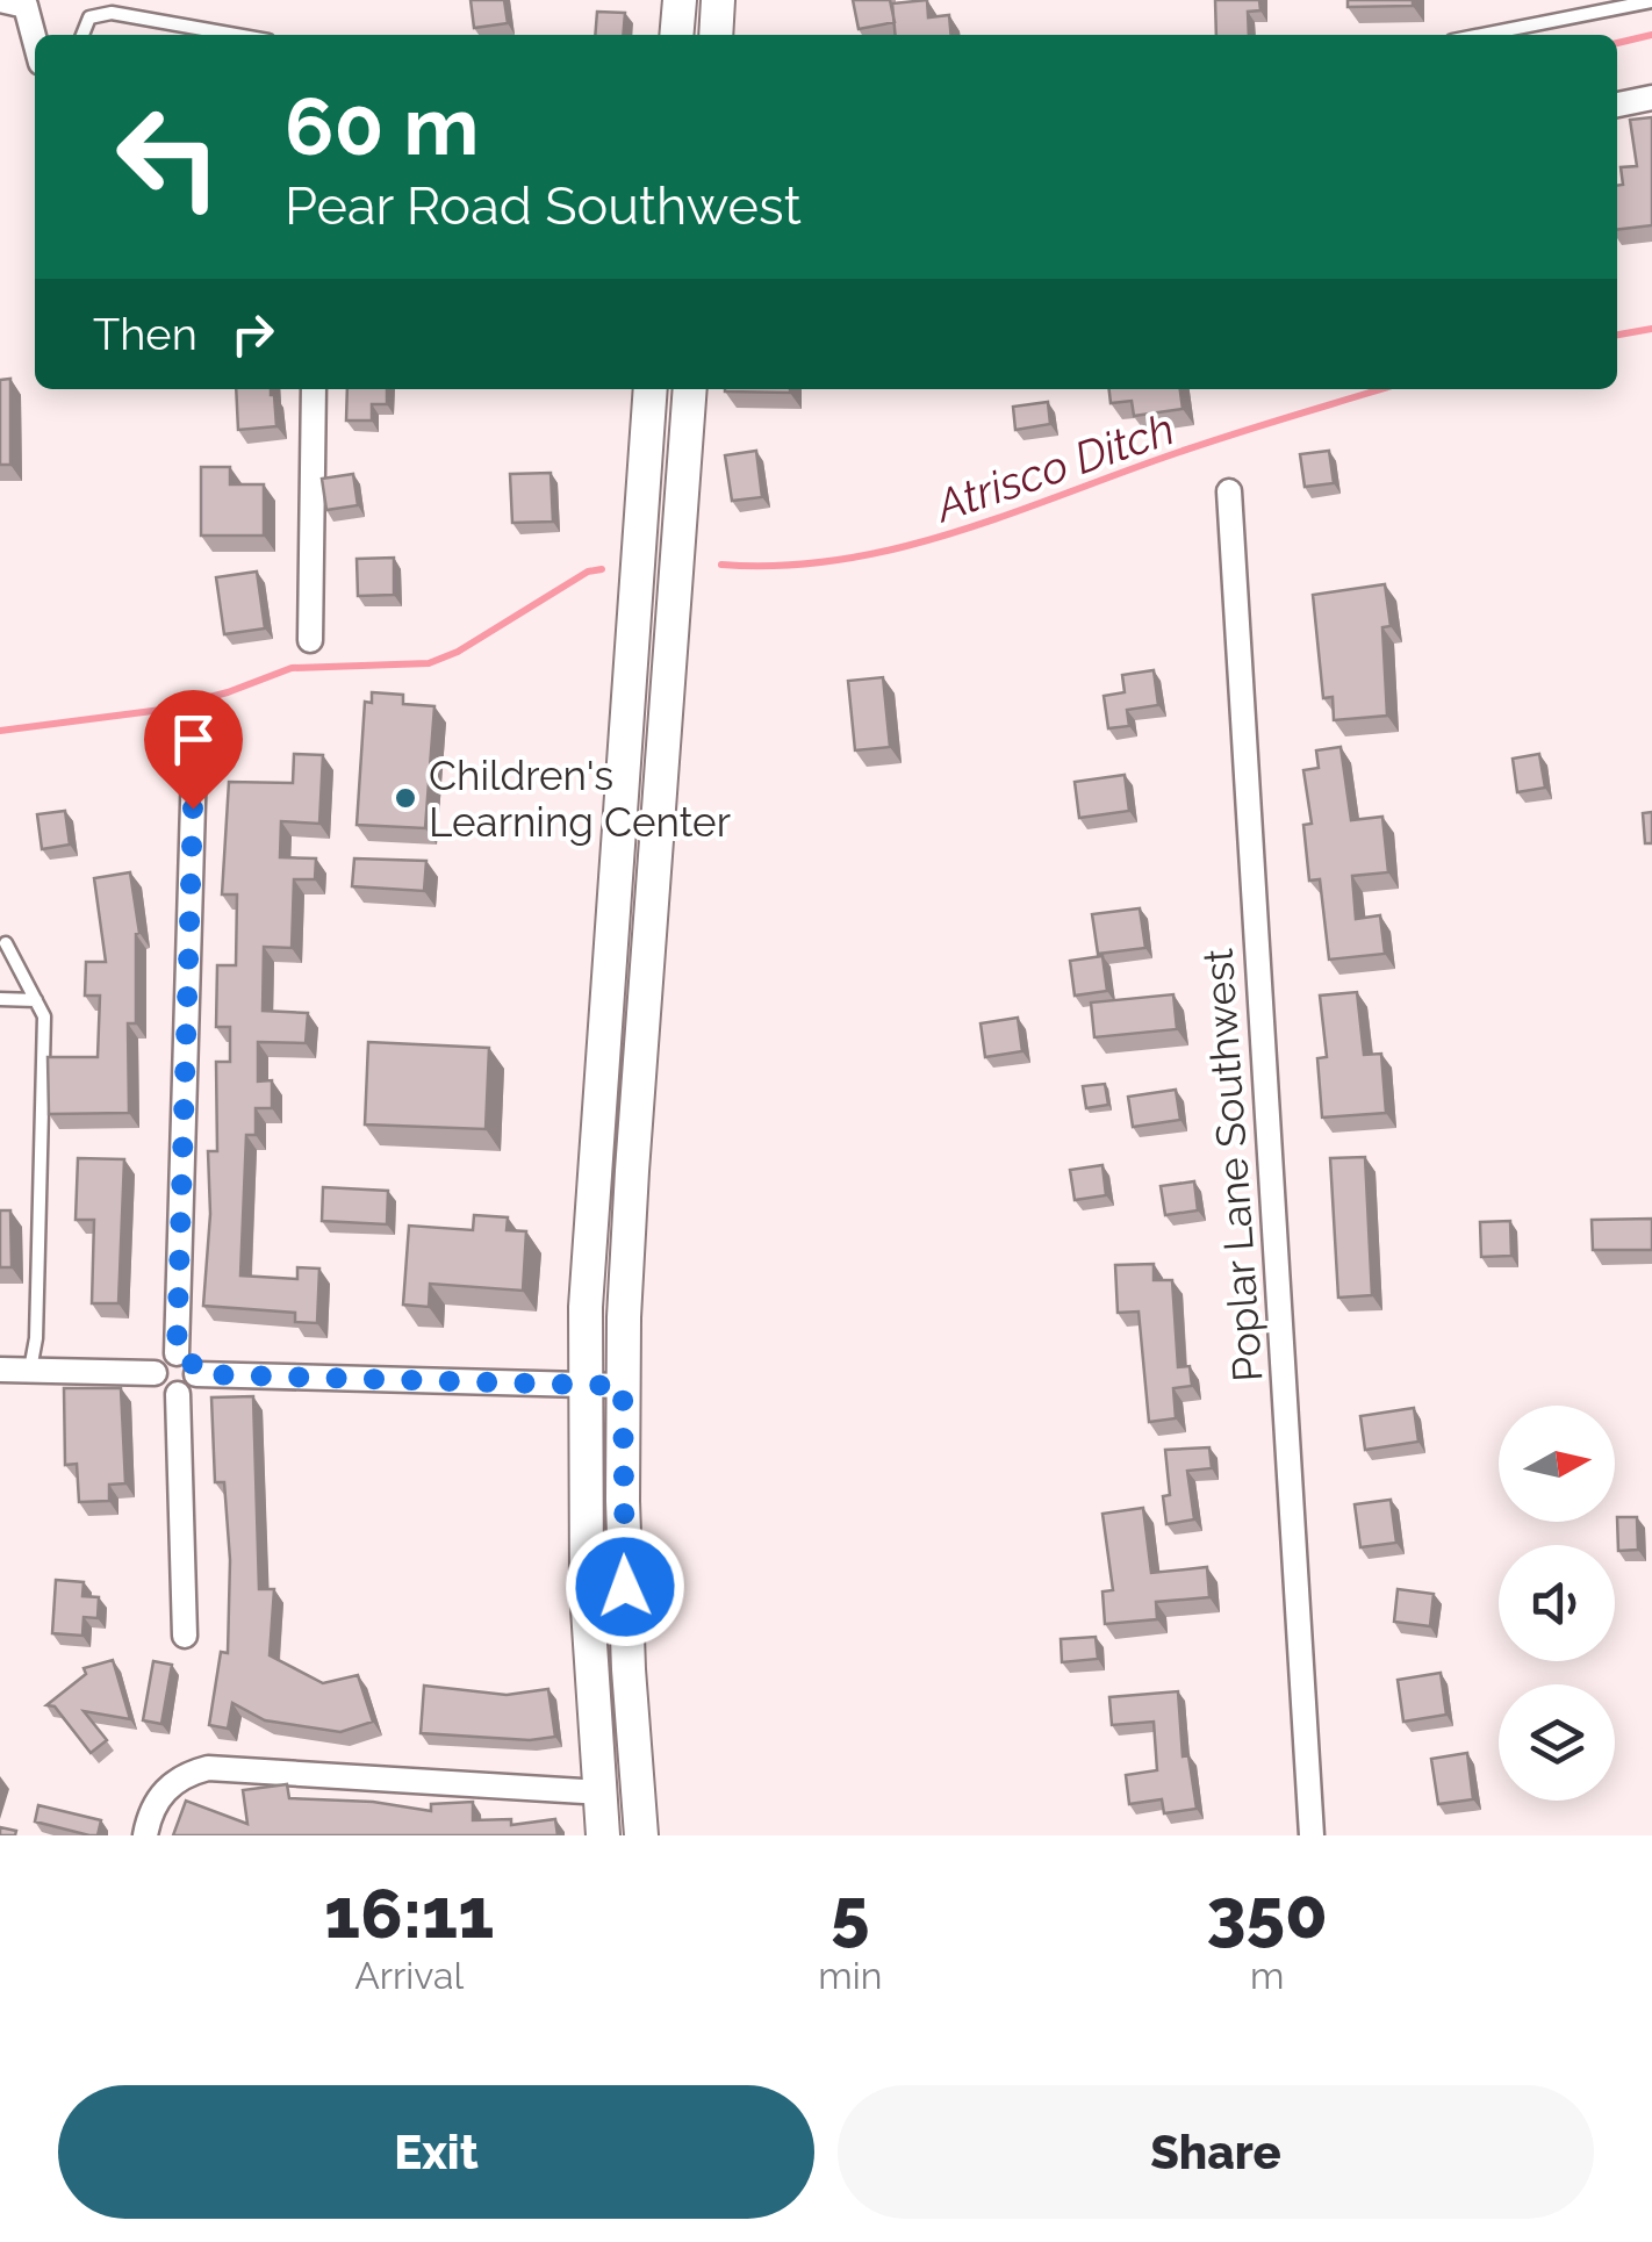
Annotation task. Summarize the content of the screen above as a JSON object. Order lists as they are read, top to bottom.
{
  "streets": {
    "street": ["Poplar Lane Southwest"]
  },
  "water": ["Atrisco Ditch"],
  "places": ["Children's Learning Center"],
  "north": "right",
  "page": {
    "turn": ["60 m", "Pear Road Southwest"],
    "then": "Then",
    "eta": [
      "16:11",
      "Arrival",
      "5",
      "min",
      "350",
      "m"
    ],
    "buttons": ["Exit", "Share"]
  }
}
